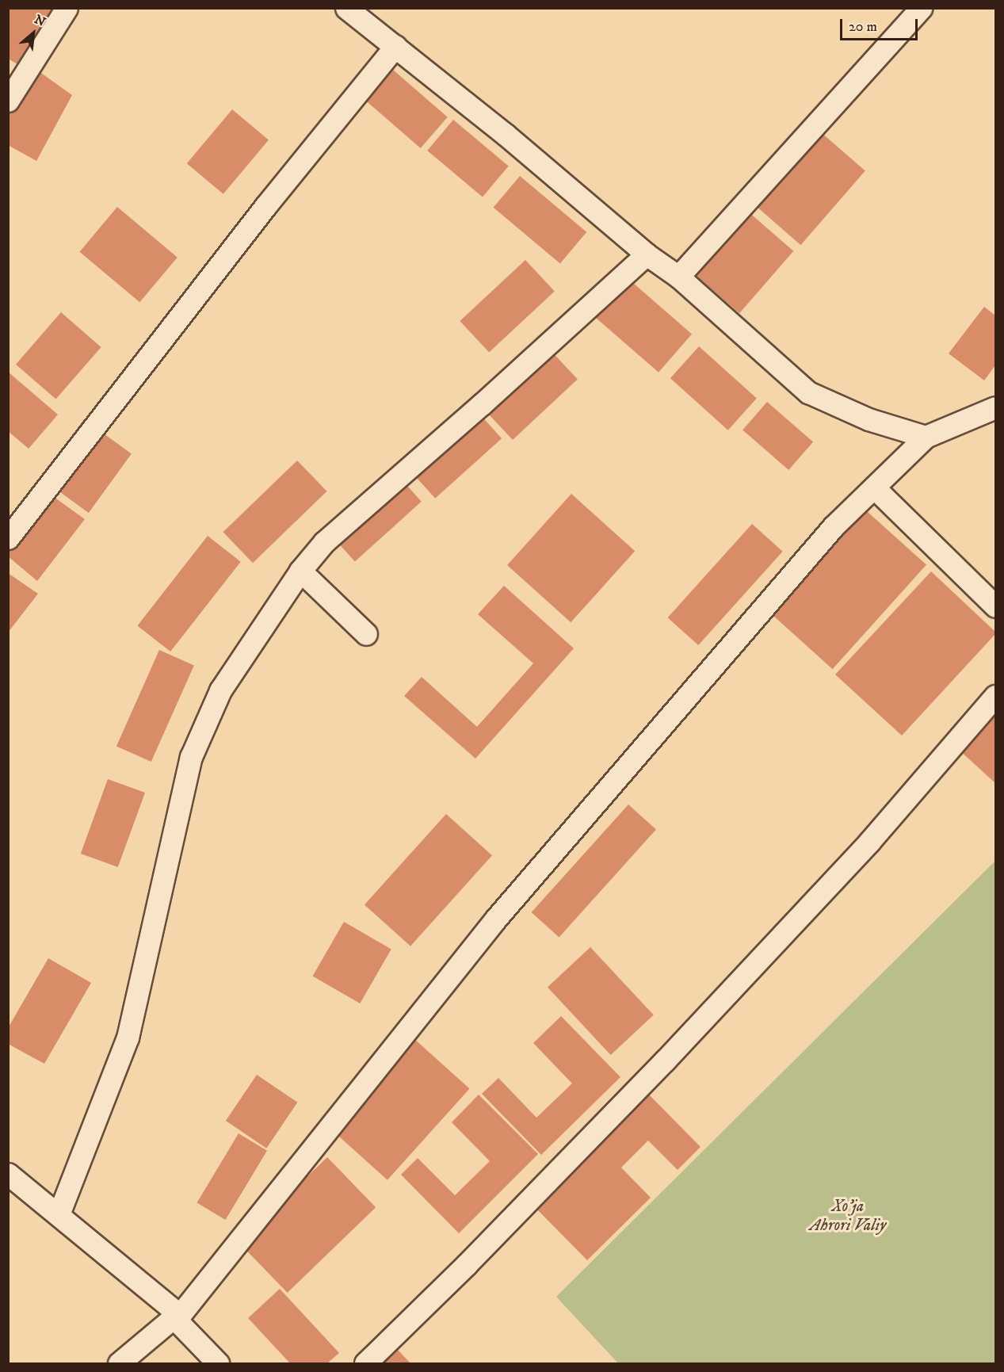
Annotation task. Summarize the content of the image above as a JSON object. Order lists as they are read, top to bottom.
{
  "parks": ["Xo'ja Ahrori Valiy"],
  "scale_bar": "20 m",
  "north": "top right"
}
